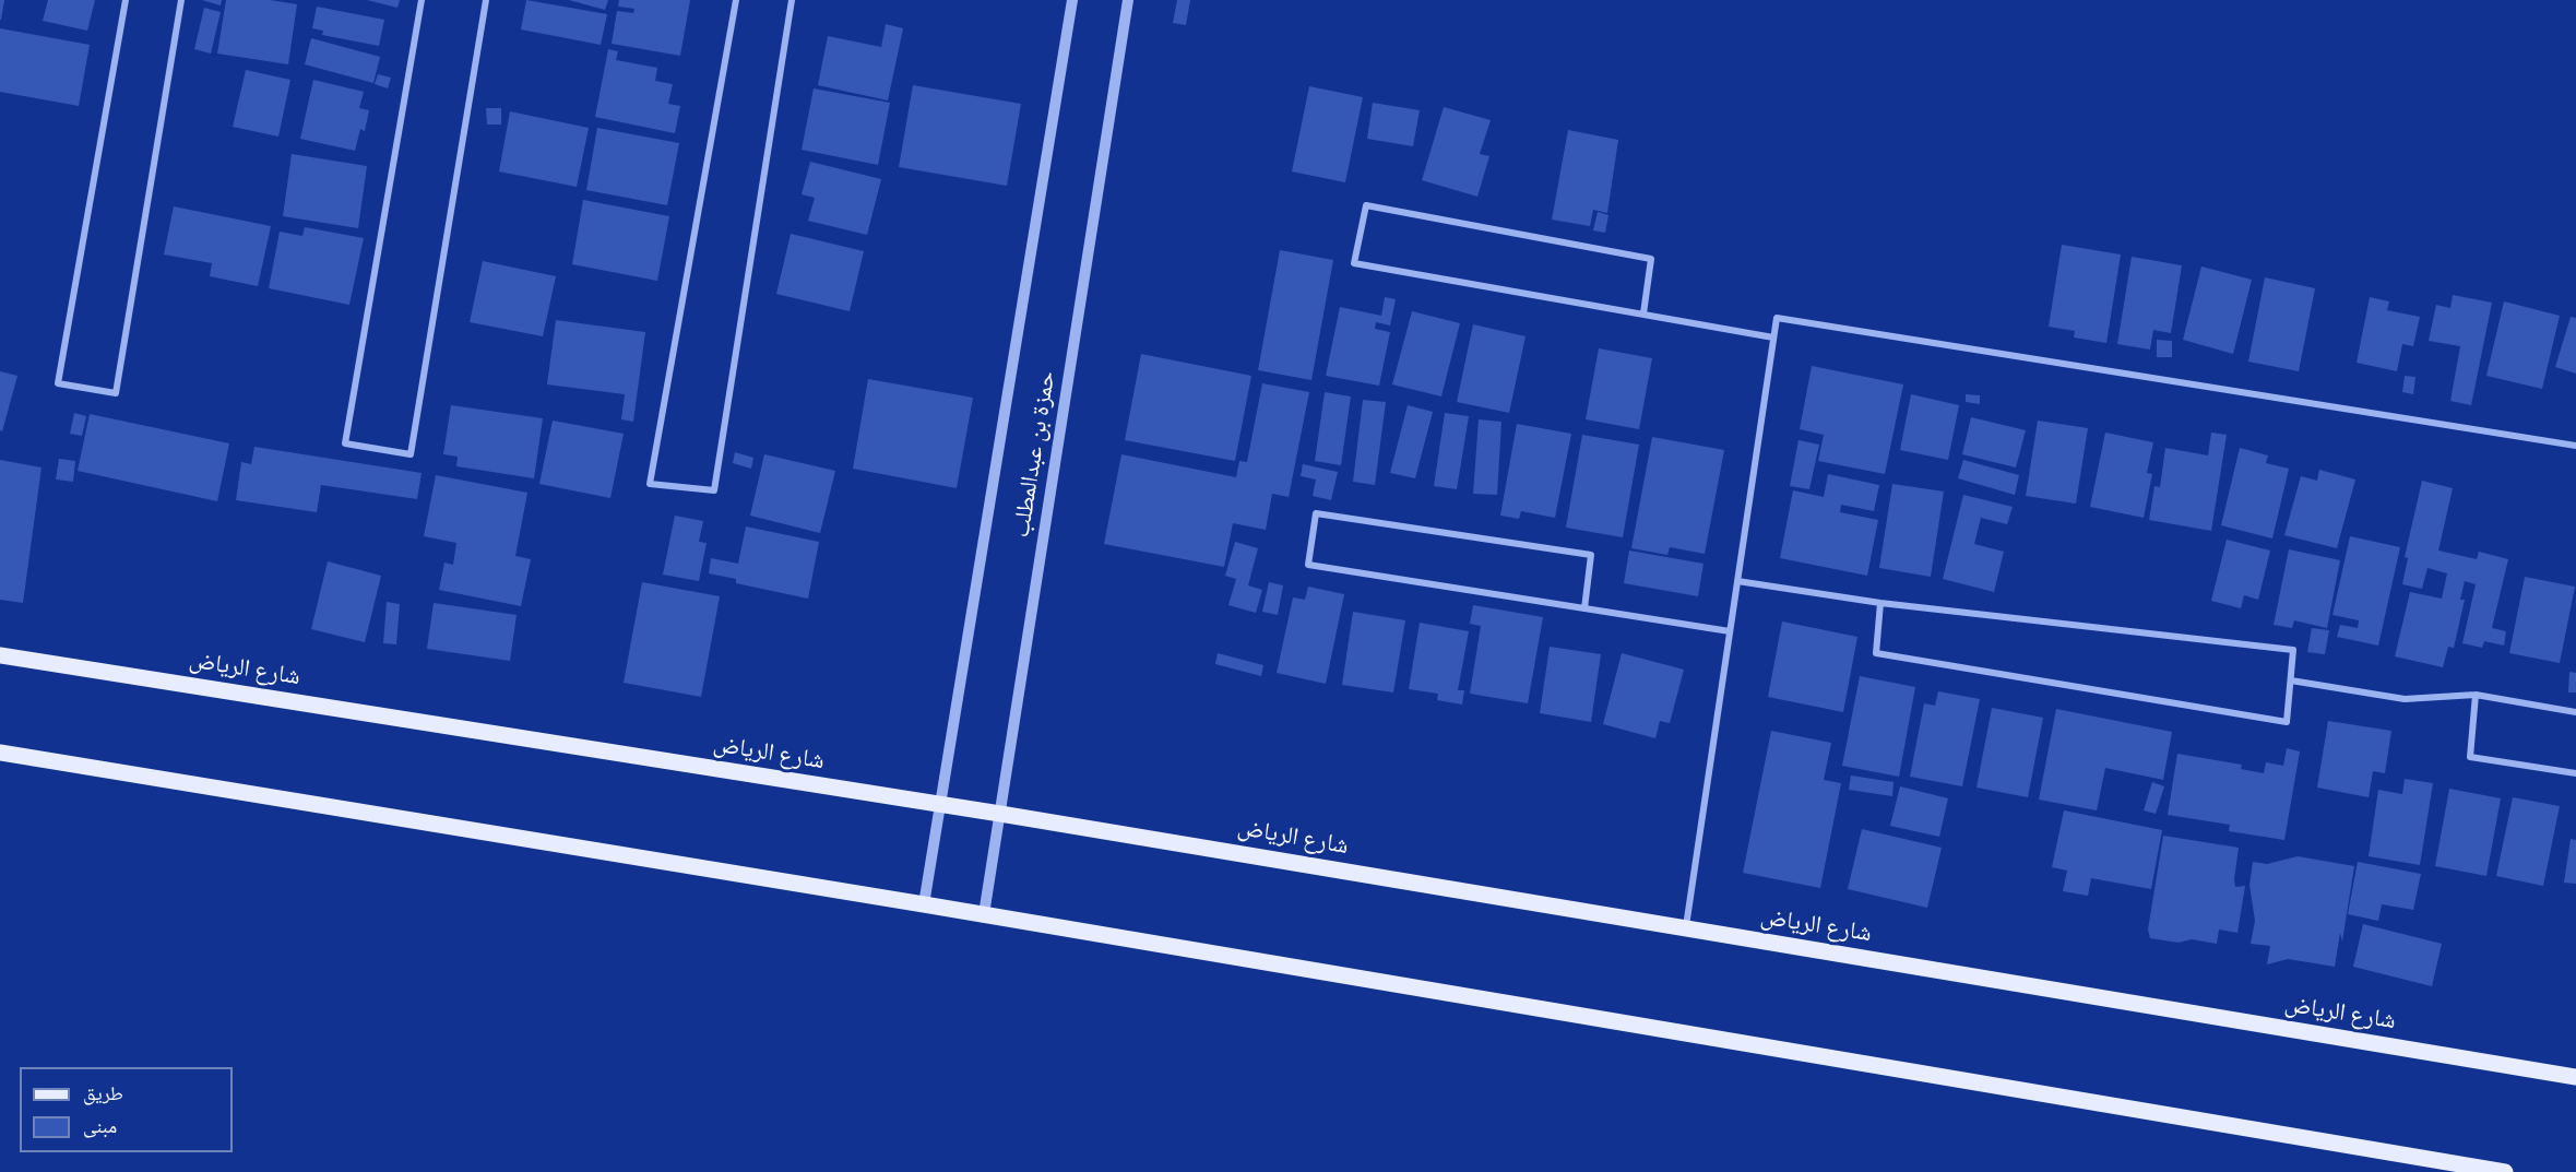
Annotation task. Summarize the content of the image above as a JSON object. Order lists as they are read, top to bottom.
{
  "streets": {
    "main road": ["شارع الرياض"],
    "street": ["حمزة بن عبدالمطلب"]
  },
  "crossings": [
    ["حمزة بن عبدالمطلب", "شارع الرياض"]
  ],
  "legend": ["طريق", "مبنى"]
}
